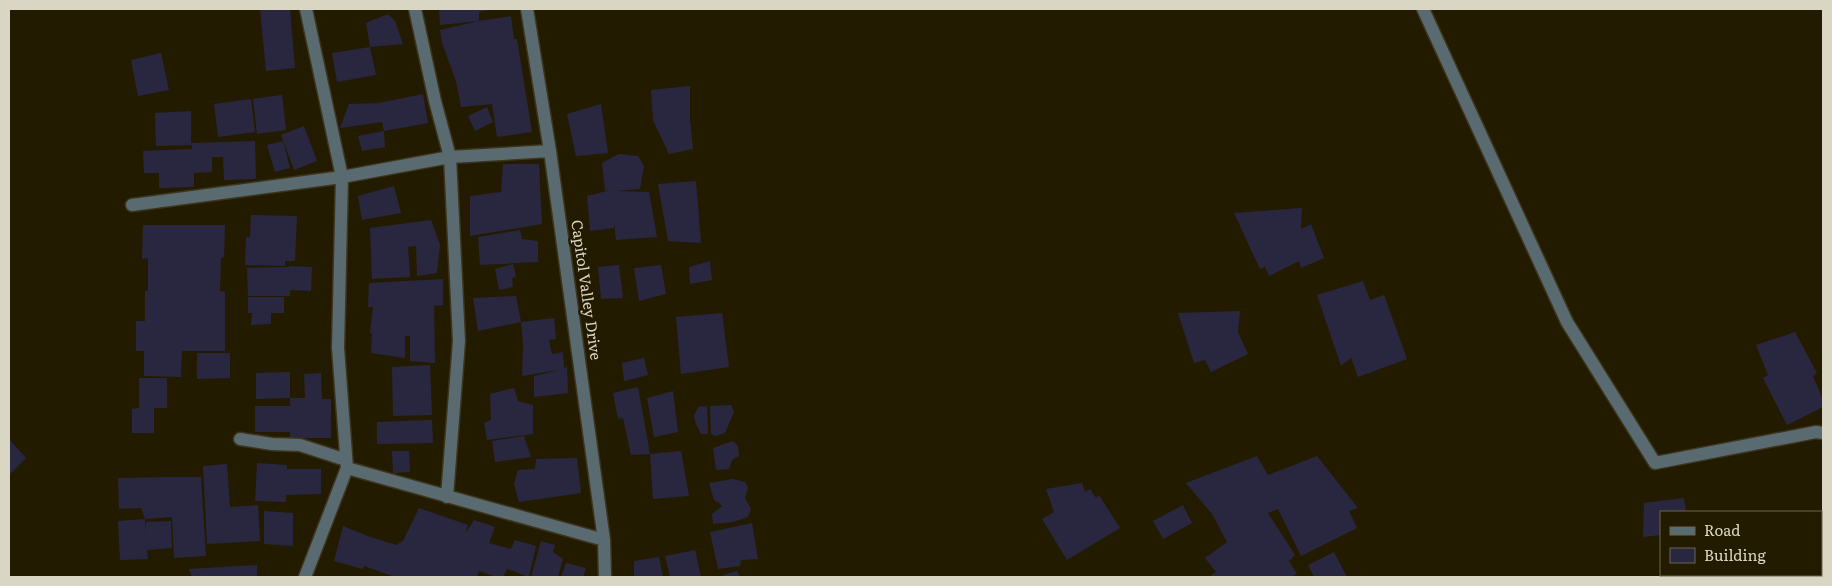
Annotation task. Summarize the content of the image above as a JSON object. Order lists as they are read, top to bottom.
{
  "streets": {
    "street": ["Capitol Valley Drive"]
  },
  "legend": ["Road", "Building"]
}
